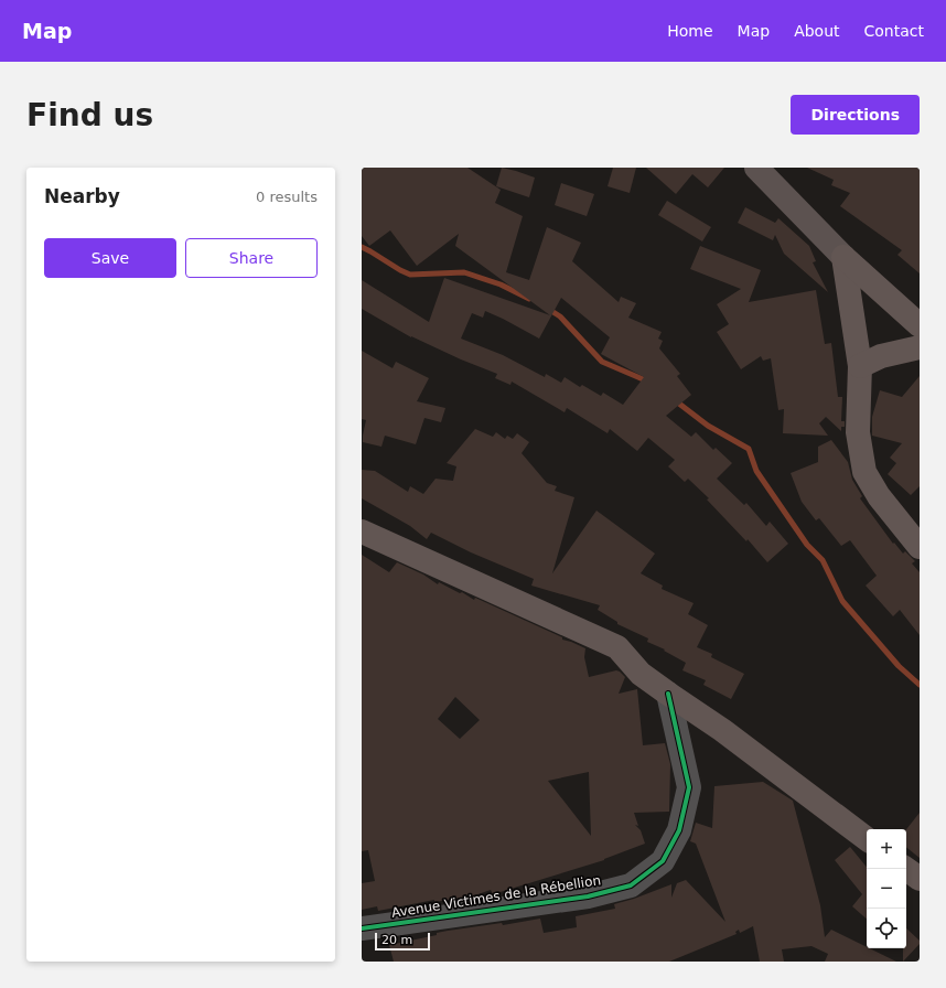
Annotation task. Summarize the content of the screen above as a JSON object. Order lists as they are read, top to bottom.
{
  "streets": {
    "street": ["Avenue Victimes de la Rébellion"]
  },
  "scale_bar": "20 m",
  "page": {
    "header": "Map",
    "nav": [
      "Home",
      "Map",
      "About",
      "Contact"
    ],
    "buttons": [
      "Directions",
      ["Save", "Share"]
    ],
    "title": "Find us",
    "heading": ["Nearby", "0 results"],
    "map_buttons": ["+", "−"],
    "scale": "20 m"
  }
}
